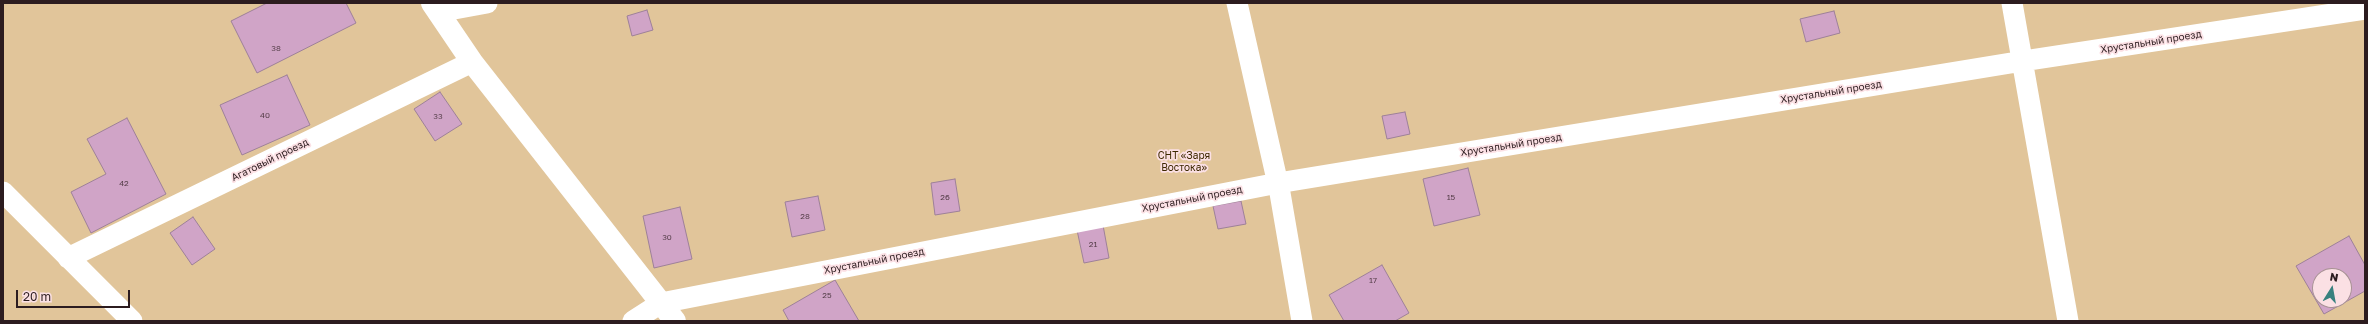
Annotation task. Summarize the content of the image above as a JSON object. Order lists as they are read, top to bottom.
{
  "streets": {
    "lane": ["Хрустальный проезд", "Агатовый проезд"]
  },
  "parks": ["СНТ «Заря Востока»"],
  "house_numbers": [
    "38",
    "40",
    "33",
    "42",
    "26",
    "15",
    "28",
    "30",
    "21",
    "17",
    "25"
  ],
  "scale_bar": "20 m",
  "north": "top"
}
